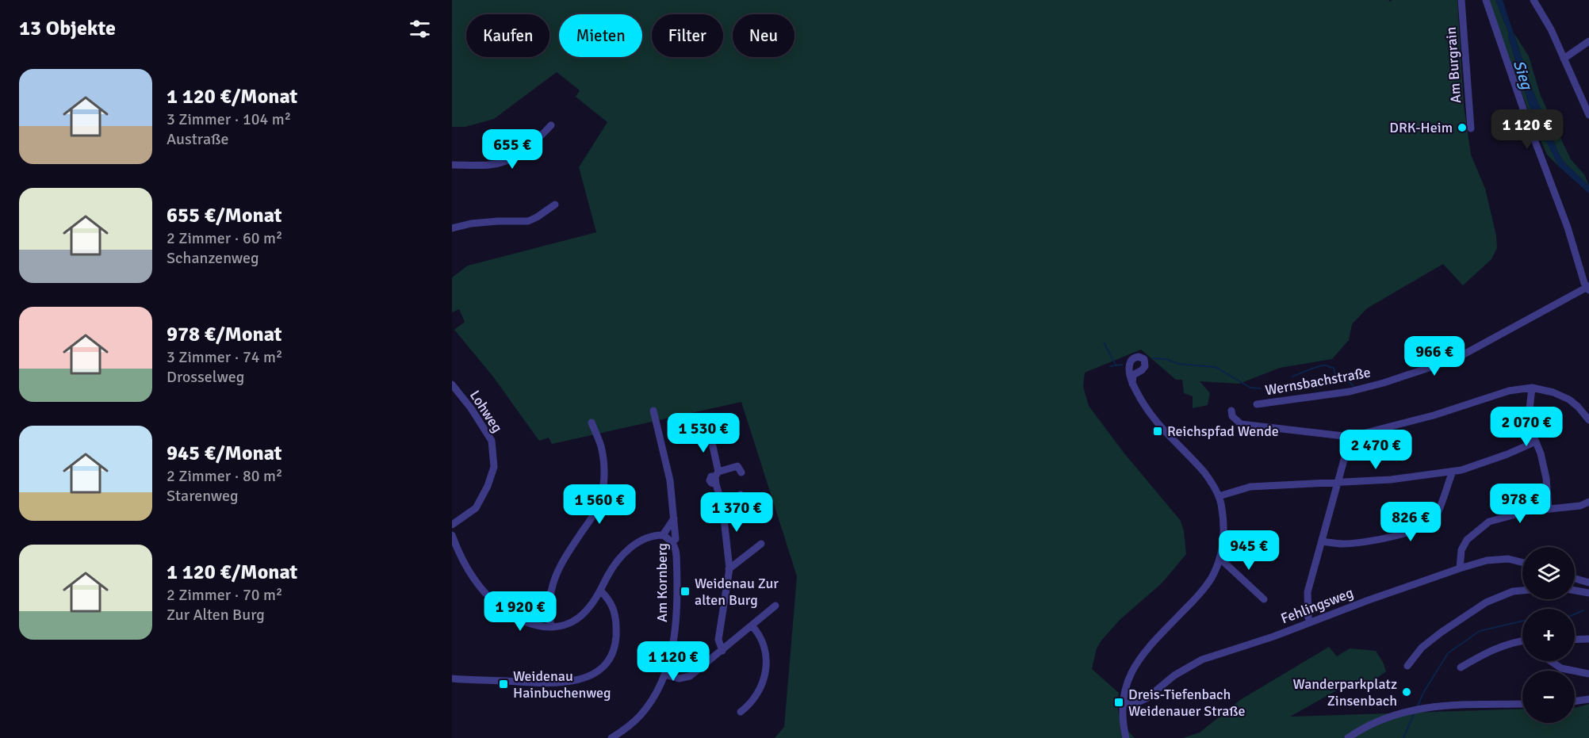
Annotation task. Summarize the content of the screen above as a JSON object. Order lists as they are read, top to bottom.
{
  "streets": {
    "street": [
      "Am Burgrain",
      "Wernsbachstraße",
      "Lohweg",
      "Am Kornberg",
      "Fehlingsweg"
    ]
  },
  "water": ["Sieg"],
  "places": {
    "other": ["DRK-Heim", "Wanderparkplatz Zinsenbach"],
    "transit": [
      "Reichspfad Wende",
      "Weidenau Zur alten Burg",
      "Weidenau Hainbuchenweg",
      "Dreis-Tiefenbach Weidenauer Straße"
    ]
  },
  "page": {
    "heading": "13 Objekte",
    "chip": [
      "Kaufen",
      "Mieten",
      "Filter",
      "Neu"
    ],
    "list": [
      {
        "name": "1 120 €/Monat",
        "note": "3 Zimmer · 104 m² · Austraße"
      },
      {
        "name": "655 €/Monat",
        "note": "2 Zimmer · 60 m² · Schanzenweg"
      },
      {
        "name": "978 €/Monat",
        "note": "3 Zimmer · 74 m² · Drosselweg"
      },
      {
        "name": "945 €/Monat",
        "note": "2 Zimmer · 80 m² · Starenweg"
      },
      {
        "name": "1 120 €/Monat",
        "note": "2 Zimmer · 70 m² · Zur Alten Burg"
      }
    ],
    "price": [
      "1 120 €",
      "655 €",
      "966 €",
      "2 070 €",
      "1 530 €",
      "2 470 €",
      "978 €",
      "1 560 €",
      "1 370 €",
      "826 €",
      "945 €",
      "1 920 €",
      "1 120 €"
    ],
    "map_buttons": ["+", "−"]
  }
}
